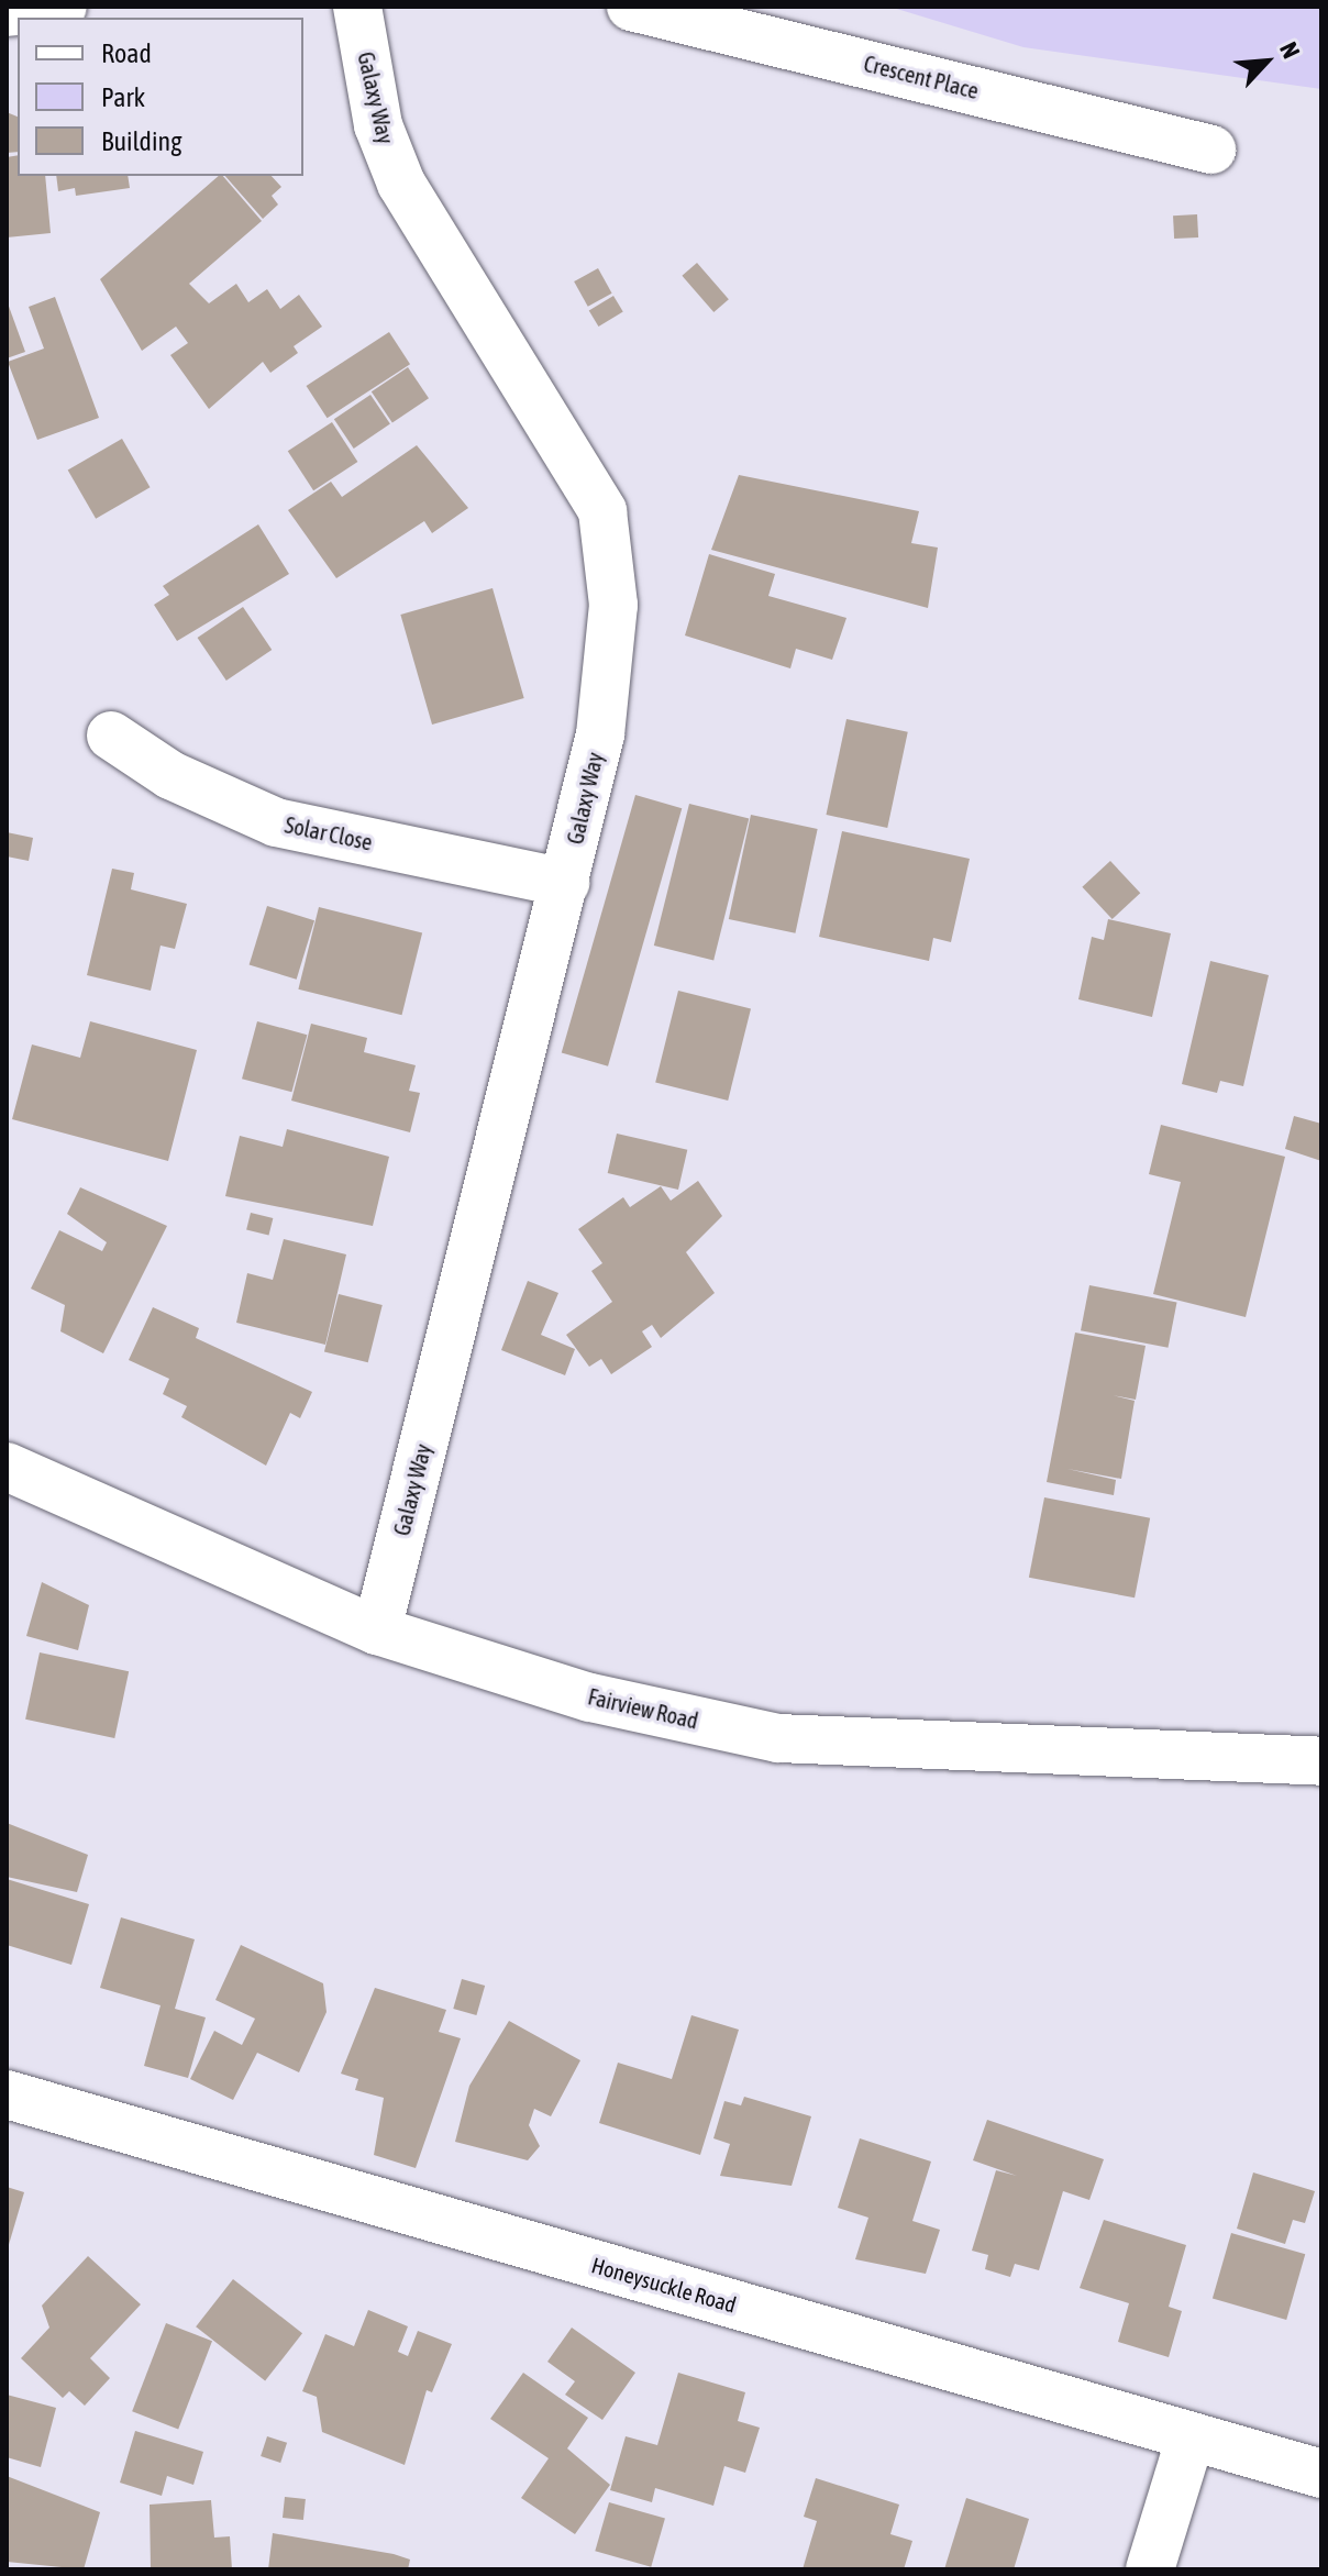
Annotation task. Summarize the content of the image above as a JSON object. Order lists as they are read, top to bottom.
{
  "streets": {
    "street": [
      "Crescent Place",
      "Galaxy Way",
      "Solar Close",
      "Fairview Road",
      "Honeysuckle Road"
    ]
  },
  "crossings": [
    ["Galaxy Way", "Solar Close"],
    ["Galaxy Way", "Fairview Road"]
  ],
  "legend": ["Road", "Park", "Building"],
  "north": "top right"
}
